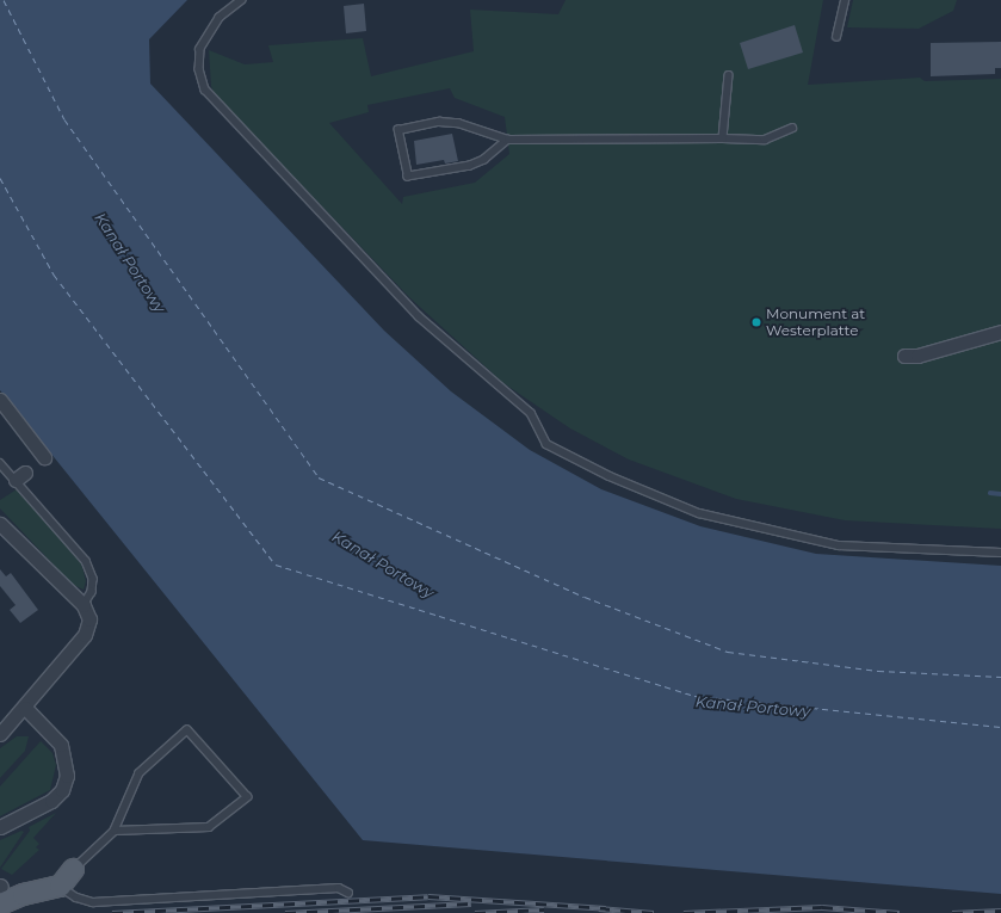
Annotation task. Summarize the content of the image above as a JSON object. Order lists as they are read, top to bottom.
{
  "water": ["Kanał Portowy"],
  "places": ["Monument at Westerplatte"]
}
